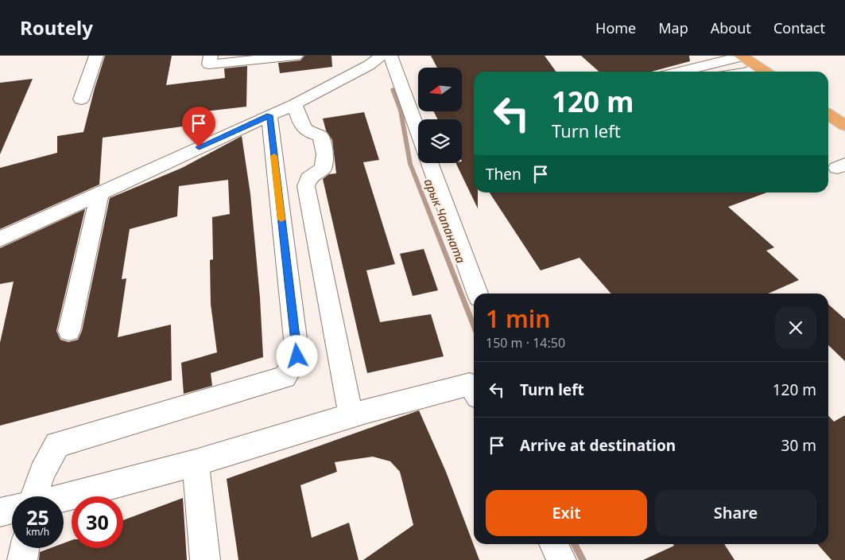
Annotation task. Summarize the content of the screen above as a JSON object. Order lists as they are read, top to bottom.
{
  "water": ["арык Чапаната"],
  "north": "left",
  "page": {
    "header": "Routely",
    "nav": [
      "Home",
      "Map",
      "About",
      "Contact"
    ],
    "turn": ["120 m", "Turn left"],
    "then": "Then",
    "heading": ["1 min", "150 m · 14:50"],
    "list": [
      {
        "name": "Turn left",
        "value": "120 m"
      },
      {
        "name": "Arrive at destination",
        "value": "30 m"
      }
    ],
    "buttons": ["Exit", "Share"],
    "speed": "25 km/h",
    "limit": "30"
  }
}
